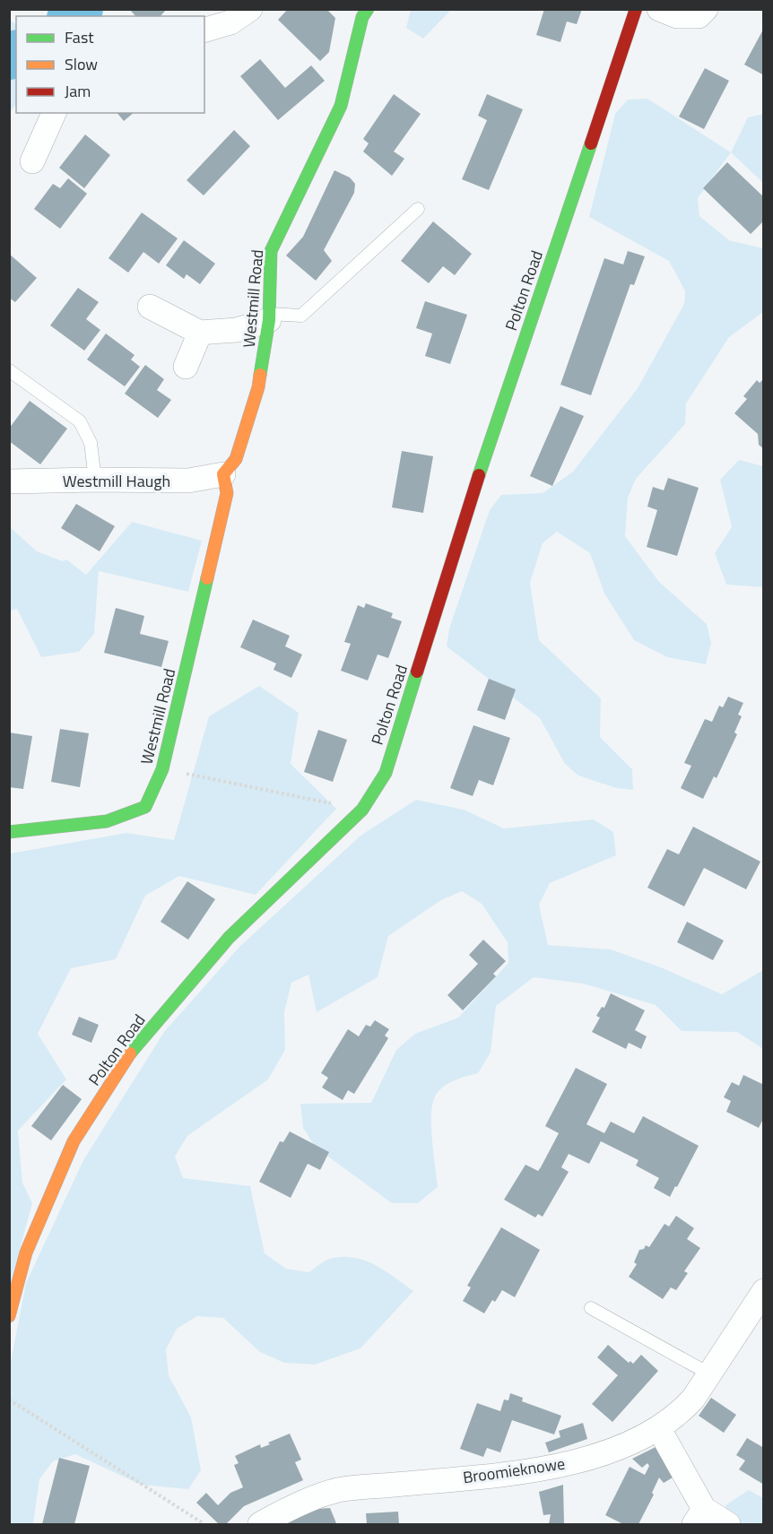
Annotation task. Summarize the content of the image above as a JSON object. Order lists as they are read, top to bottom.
{
  "streets": {
    "street": [
      "Polton Road",
      "Westmill Road",
      "Westmill Haugh",
      "Broomieknowe"
    ]
  },
  "crossings": [
    ["Westmill Road", "Westmill Haugh"]
  ],
  "legend": ["Fast", "Slow", "Jam"]
}
